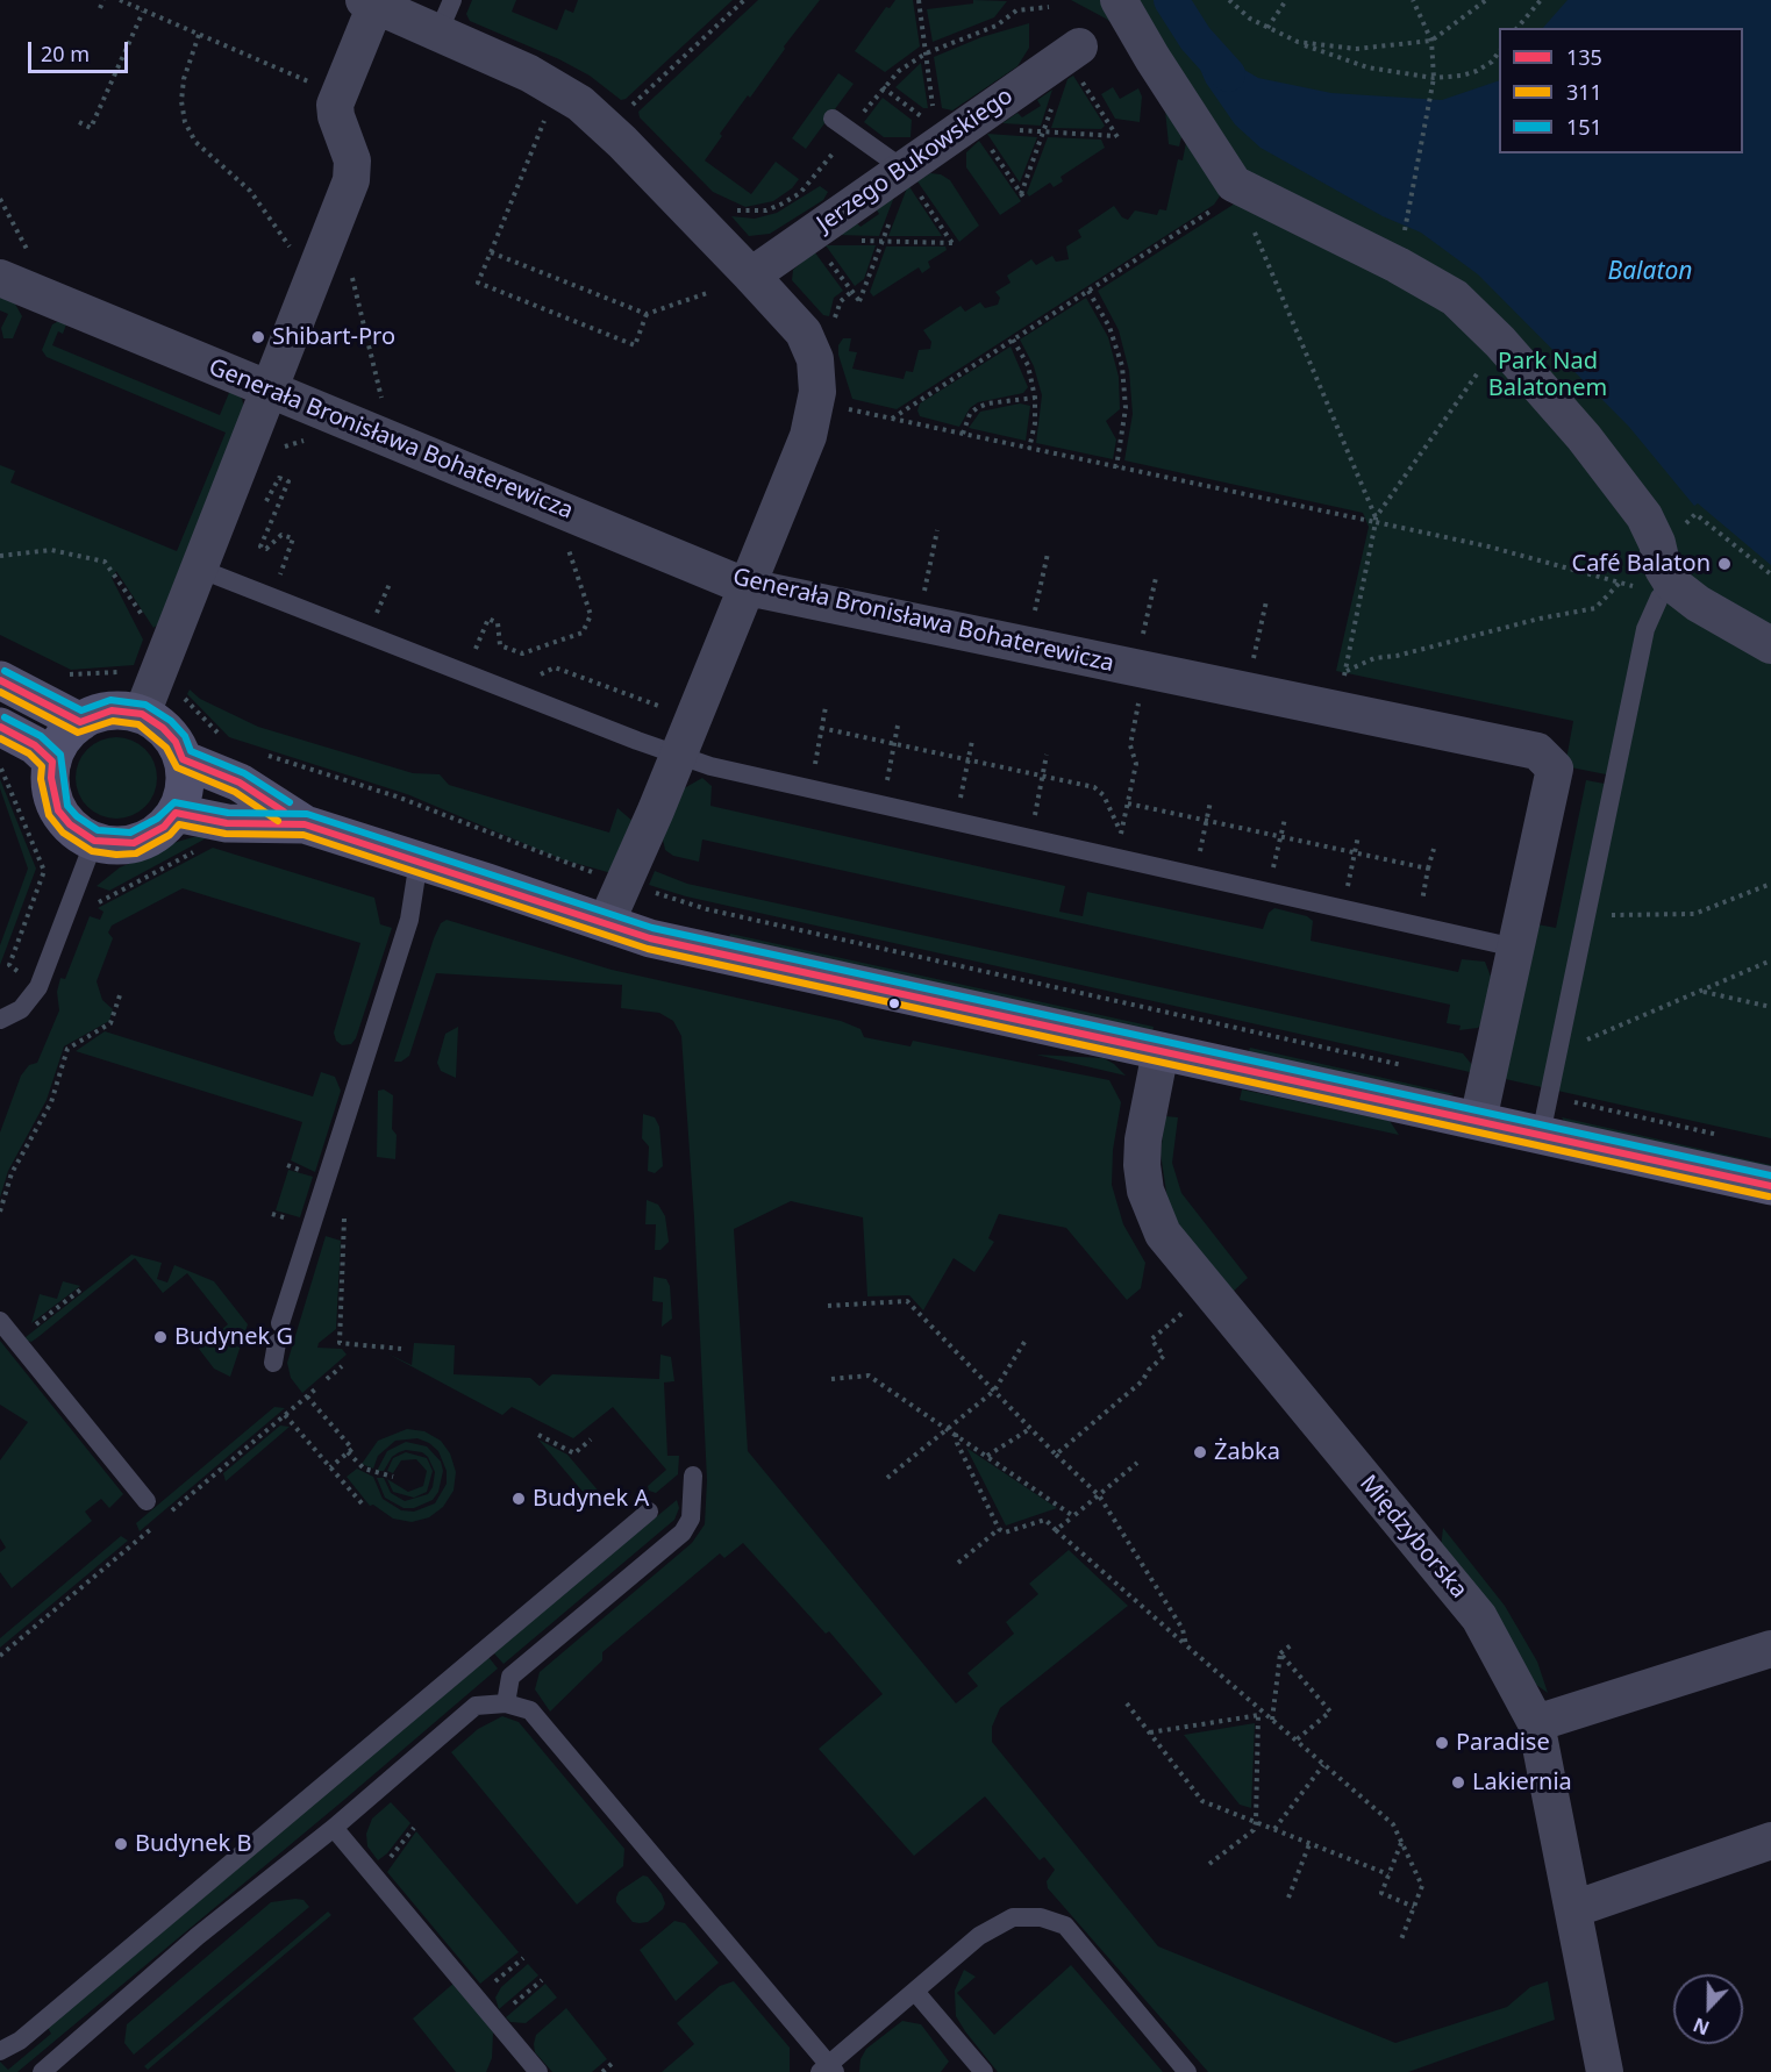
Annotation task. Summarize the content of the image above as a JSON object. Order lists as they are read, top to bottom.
{
  "streets": {
    "street": ["Jerzego Bukowskiego", "Generała Bronisława Bohaterewicza", "Międzyborska"]
  },
  "water": ["Balaton"],
  "parks": ["Park Nad Balatonem"],
  "places": [
    "Shibart-Pro",
    "Café Balaton",
    "Budynek G",
    "Żabka",
    "Budynek A",
    "Paradise",
    "Lakiernia",
    "Budynek B"
  ],
  "lines": ["transit line 151", "transit line 135", "transit line 311"],
  "legend": ["135", "311", "151"],
  "scale_bar": "20 m",
  "north": "bottom"
}
